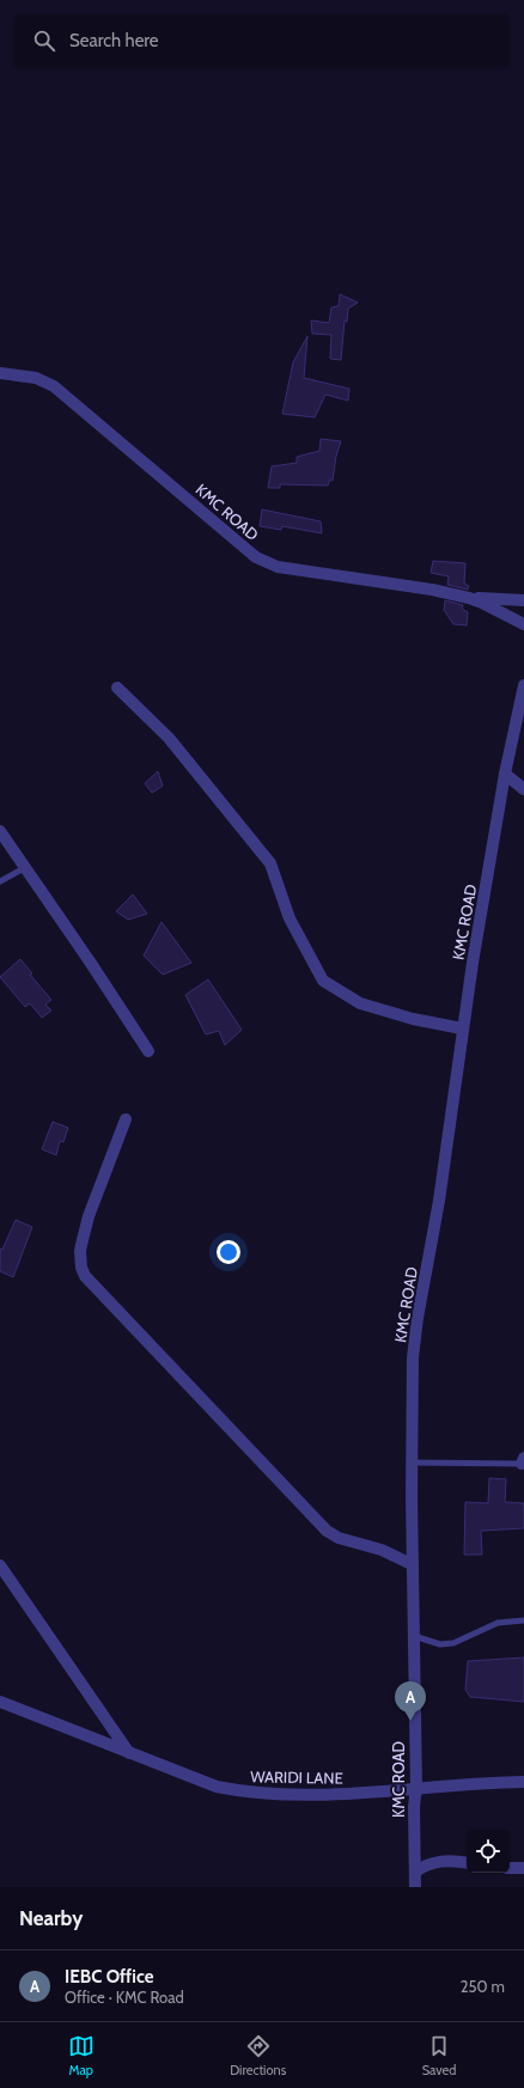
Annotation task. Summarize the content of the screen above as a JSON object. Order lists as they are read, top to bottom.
{
  "streets": {
    "street": ["KMC ROAD", "WARIDI LANE"]
  },
  "crossings": [
    ["KMC ROAD", "WARIDI LANE"]
  ],
  "page": {
    "search": "Search here",
    "pins": "A",
    "heading": "Nearby",
    "list": [
      {
        "mark": "A",
        "name": "IEBC Office",
        "note": "Office · KMC Road",
        "value": "250 m"
      }
    ],
    "nav": ["Map", "Directions", "Saved"]
  }
}
